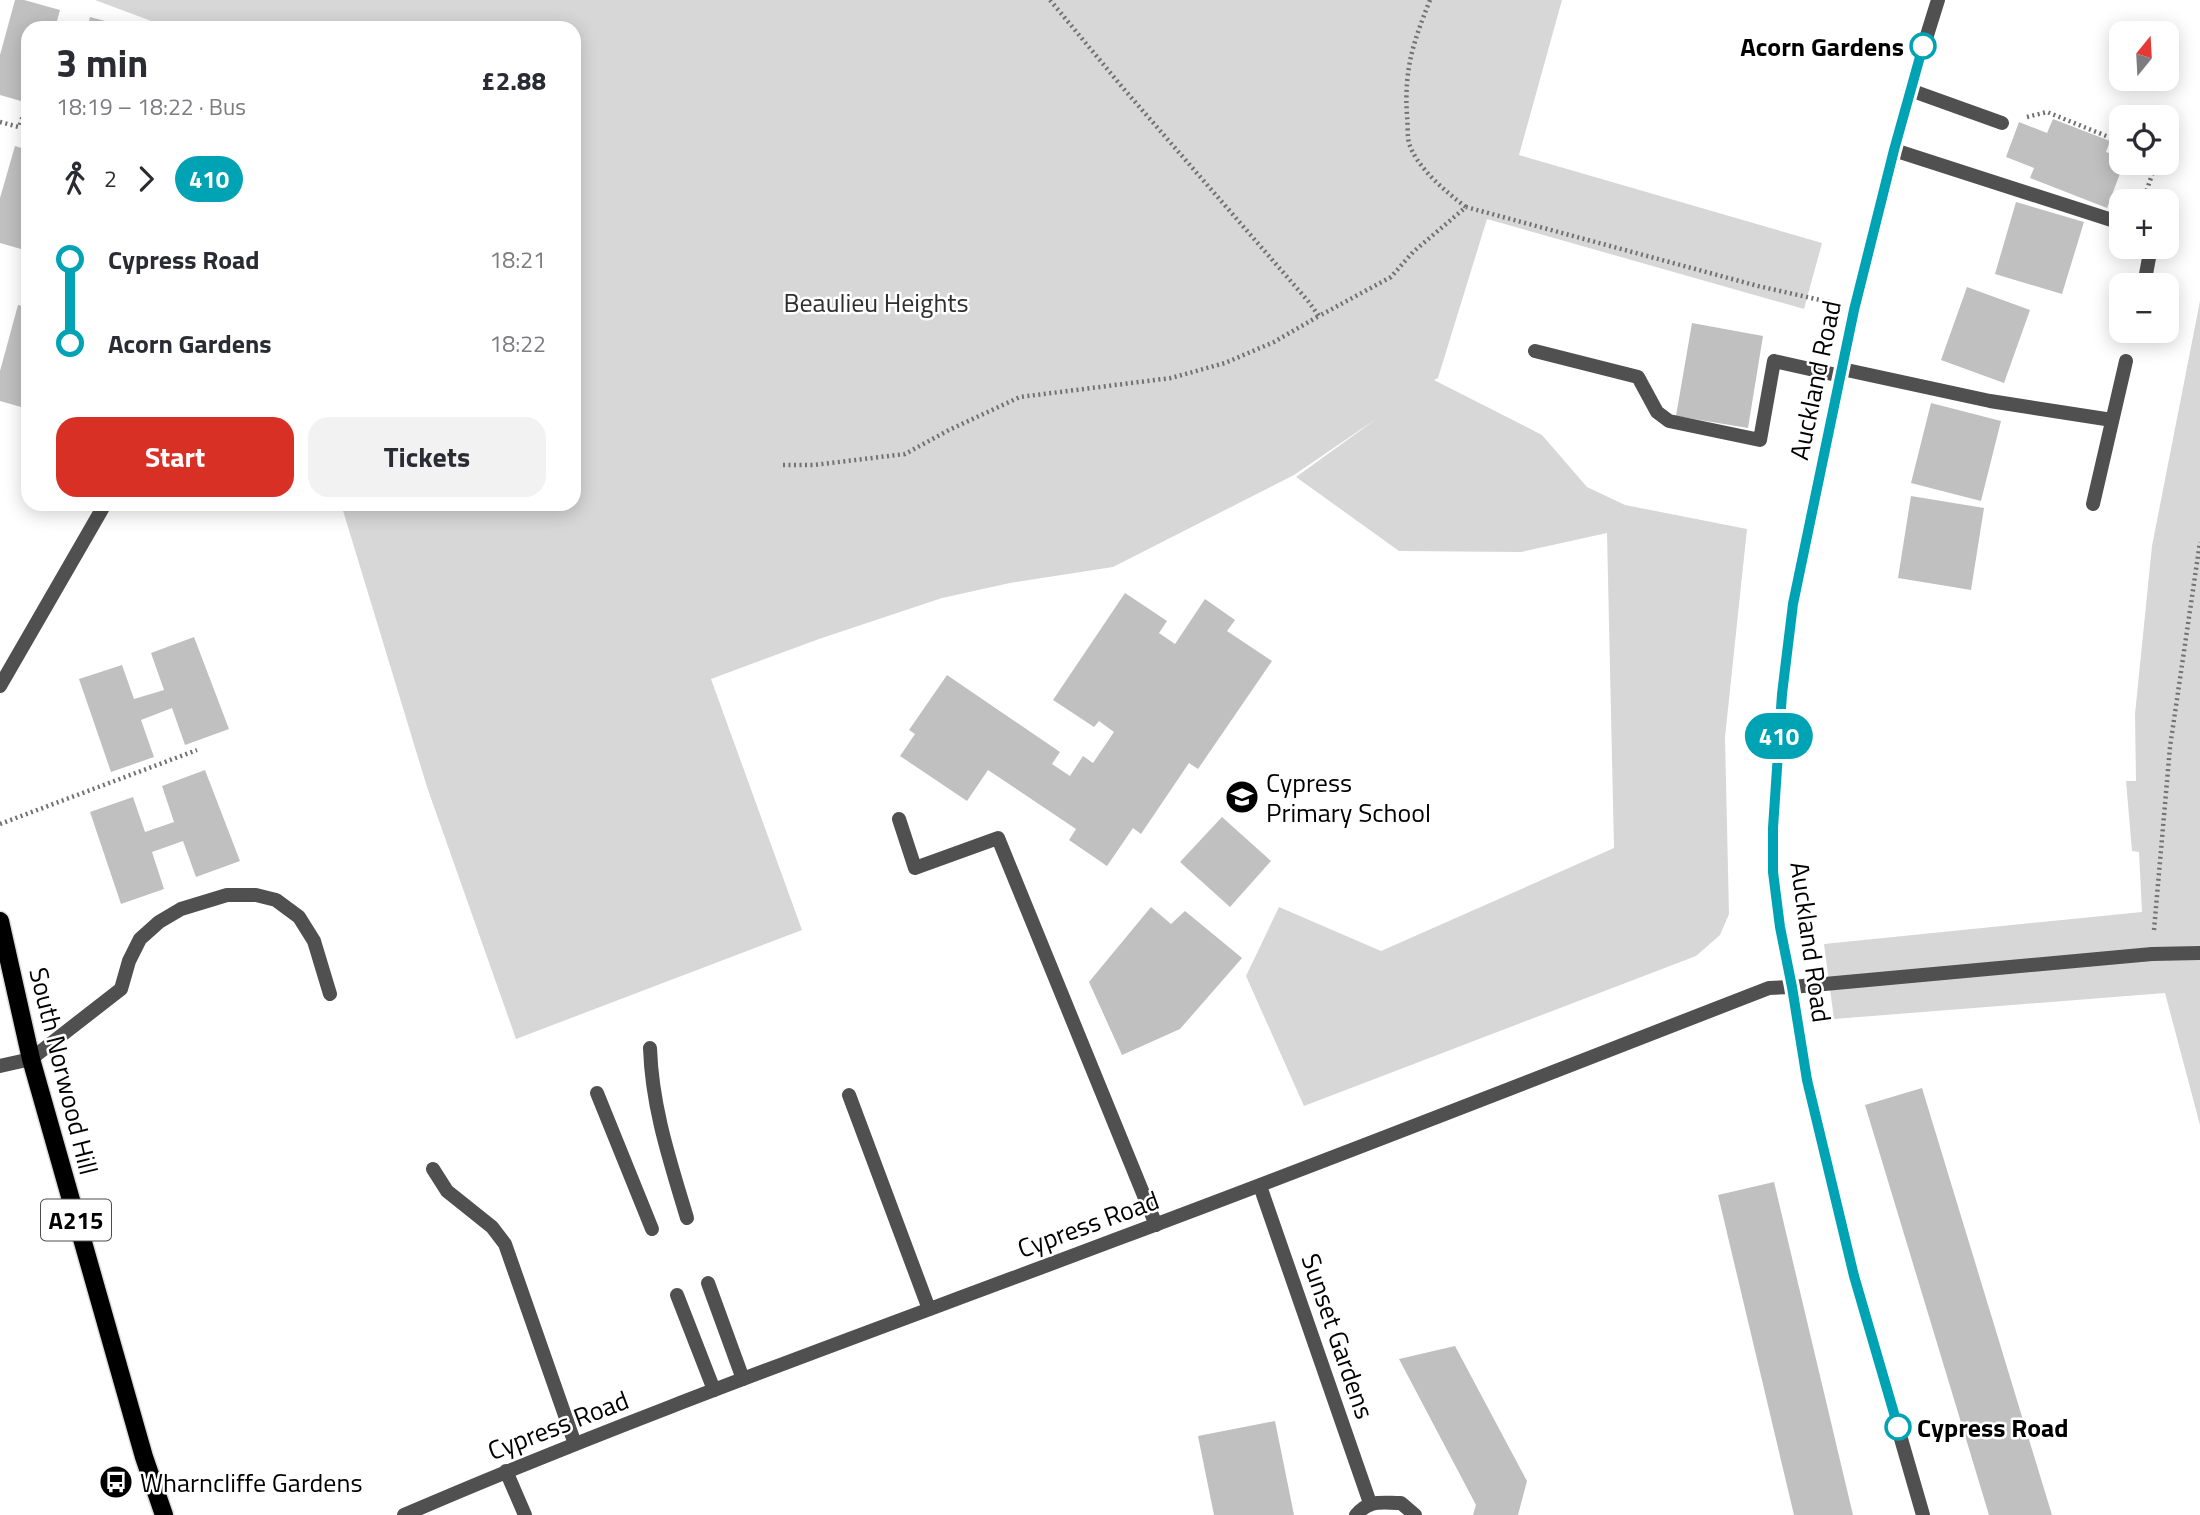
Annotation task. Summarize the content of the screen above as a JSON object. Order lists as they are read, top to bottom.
{
  "streets": {
    "main road": ["South Norwood Hill", "A215"],
    "street": ["Auckland Road", "Cypress Road", "Sunset Gardens"]
  },
  "crossings": [
    ["Auckland Road", "Cypress Road"],
    ["Cypress Road", "Sunset Gardens"]
  ],
  "parks": ["Beaulieu Heights"],
  "places": {
    "other": ["Acorn Gardens", "Cypress Road"],
    "school or university": ["Cypress Primary School"],
    "bus stop": ["Wharncliffe Gardens"]
  },
  "lines": ["bus line 410"],
  "north": "top",
  "page": {
    "on_map": "410",
    "map_buttons": ["+", "−"],
    "heading": ["3 min", "18:19 – 18:22 · Bus", "£2.88"],
    "legs": ["2", "410"],
    "list": [
      {
        "name": "Cypress Road",
        "value": "18:21"
      },
      {
        "name": "Acorn Gardens",
        "value": "18:22"
      }
    ],
    "buttons": ["Start", "Tickets"]
  }
}
